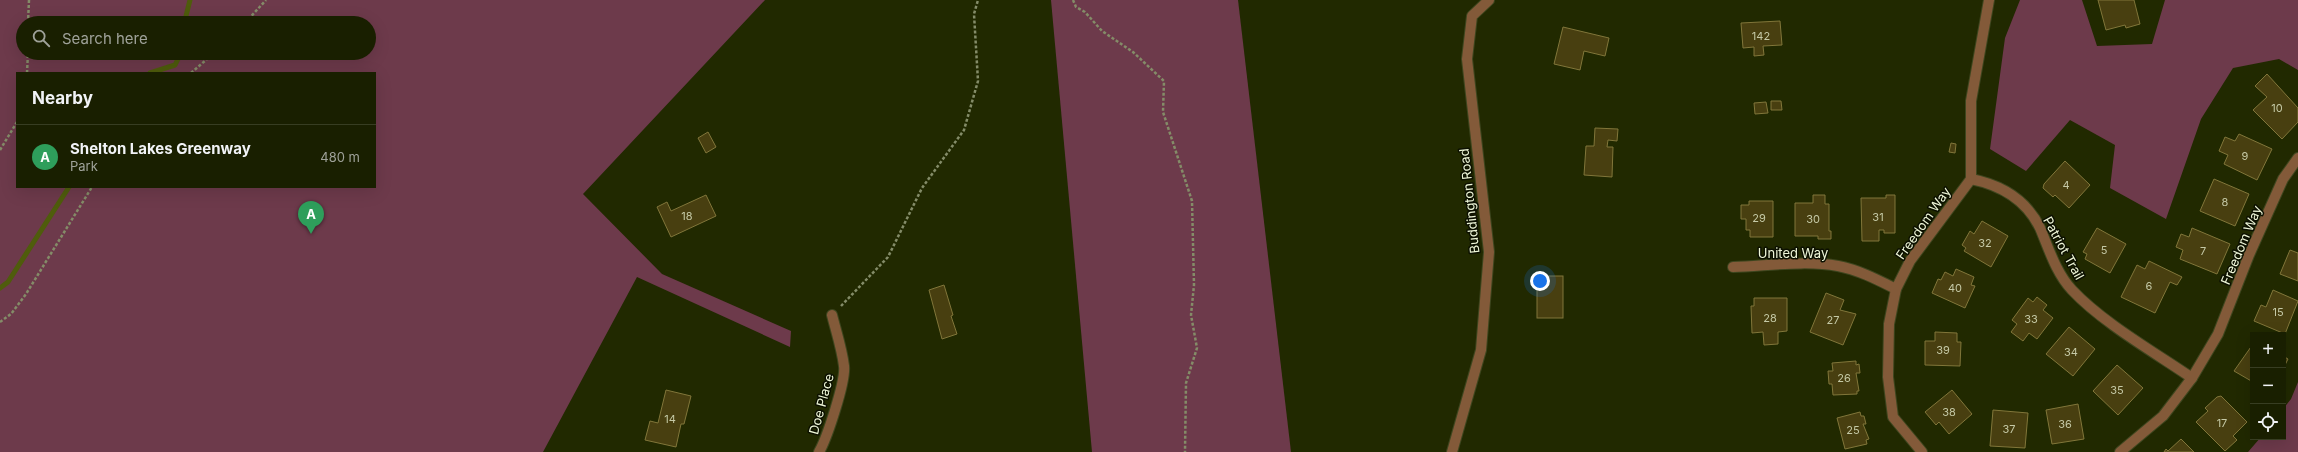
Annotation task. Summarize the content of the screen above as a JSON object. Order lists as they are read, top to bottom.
{
  "streets": {
    "street": [
      "Buddington Road",
      "Freedom Way",
      "Patriot Trail",
      "United Way",
      "Doe Place"
    ]
  },
  "crossings": [
    ["Freedom Way", "Patriot Trail"],
    ["Freedom Way", "United Way"]
  ],
  "house_numbers": [
    "142",
    "10",
    "9",
    "4",
    "8",
    "18",
    "31",
    "29",
    "30",
    "32",
    "5",
    "7",
    "6",
    "40",
    "15",
    "28",
    "33",
    "27",
    "39",
    "34",
    "26",
    "35",
    "38",
    "14",
    "17",
    "36",
    "37",
    "25"
  ],
  "page": {
    "search": "Search here",
    "heading": "Nearby",
    "list": [
      {
        "mark": "A",
        "name": "Shelton Lakes Greenway",
        "note": "Park",
        "value": "480 m"
      }
    ],
    "pins": "A",
    "map_buttons": ["+", "−"]
  }
}
